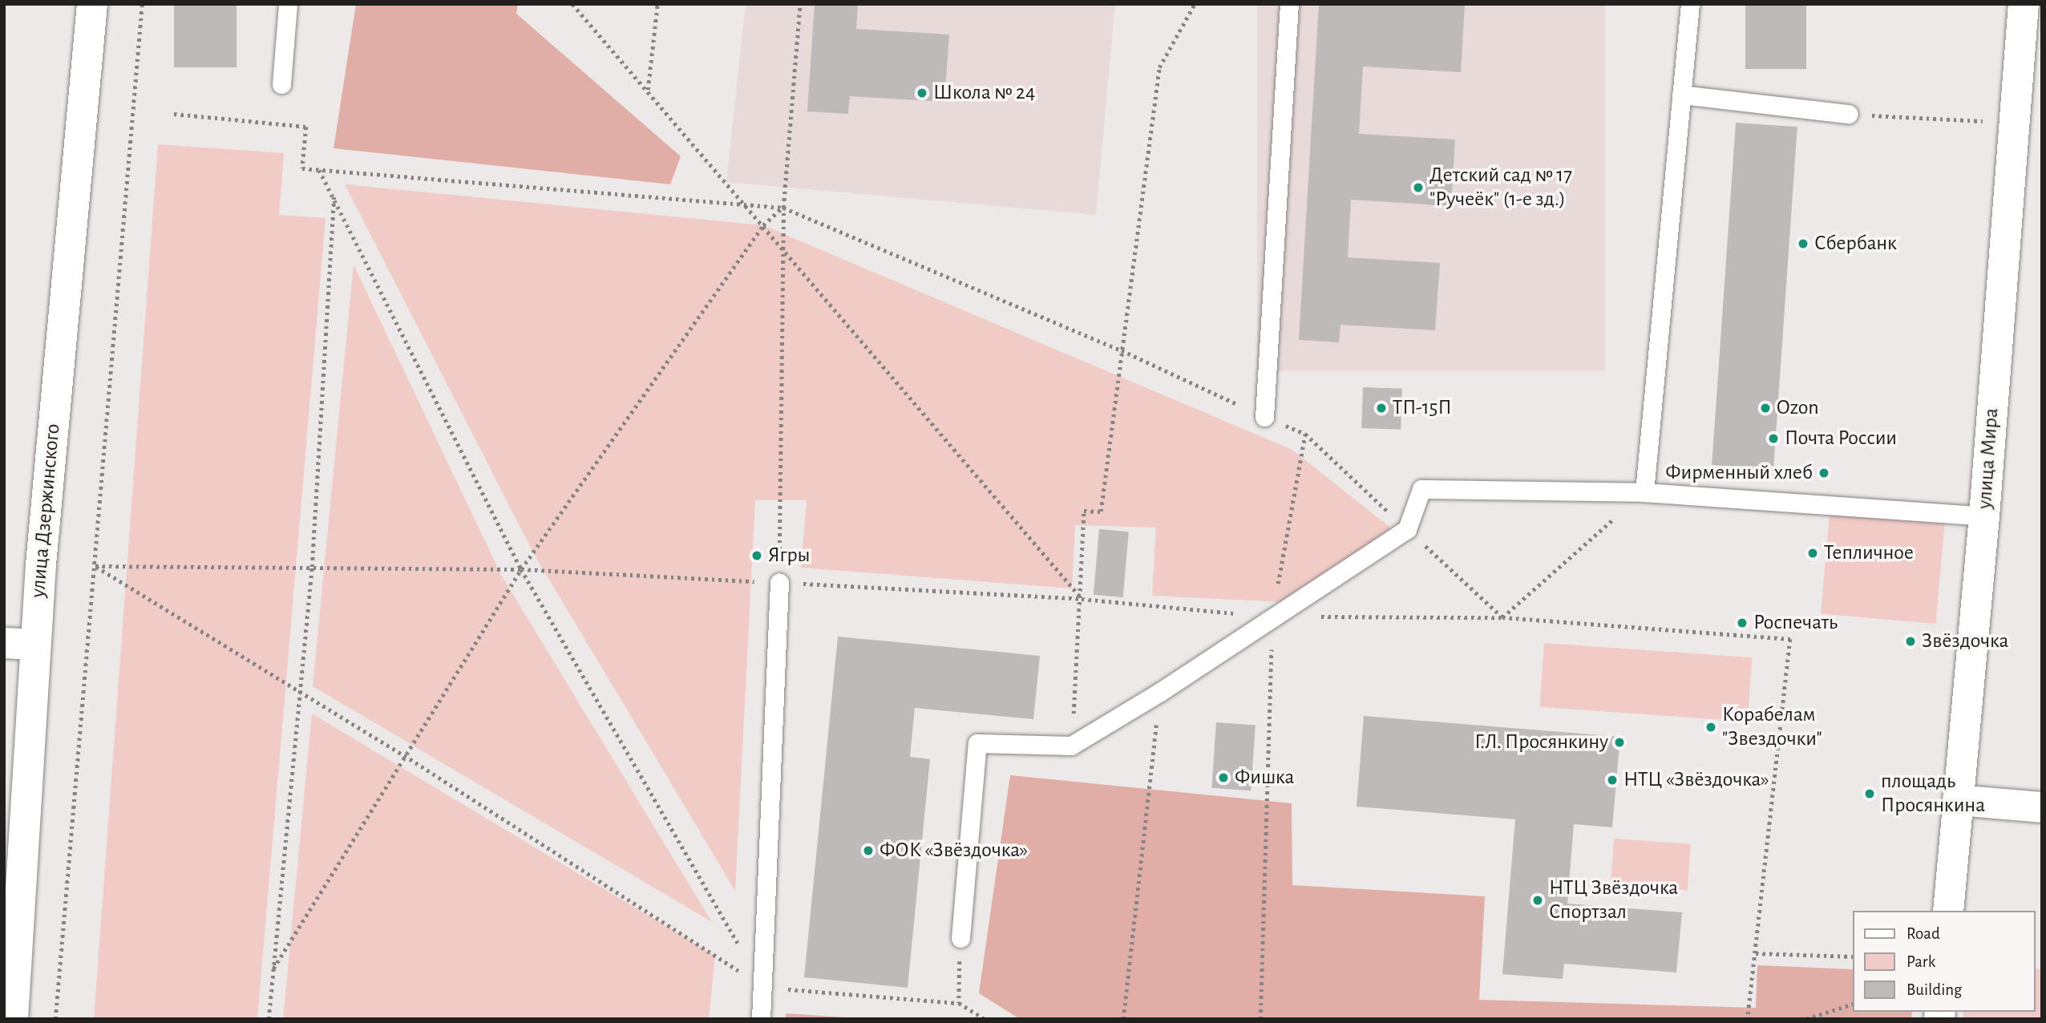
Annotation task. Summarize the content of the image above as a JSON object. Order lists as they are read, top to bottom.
{
  "streets": {
    "street": ["улица Мира", "улица Дзержинского"]
  },
  "places": [
    "Школа № 24",
    "Детский сад № 17 \"Ручеёк\" (1-е зд.)",
    "Сбербанк",
    "ТП-15П",
    "Ozon",
    "Почта России",
    "Фирменный хлеб",
    "Тепличное",
    "Ягры",
    "Роспечать",
    "Звёздочка",
    "Корабелам \"Звездочки\"",
    "Г.Л. Просянкину",
    "Фишка",
    "НТЦ «Звёздочка»",
    "площадь Просянкина",
    "ФОК «Звёздочка»",
    "НТЦ Звёздочка Спортзал"
  ],
  "legend": ["Road", "Park", "Building"]
}
